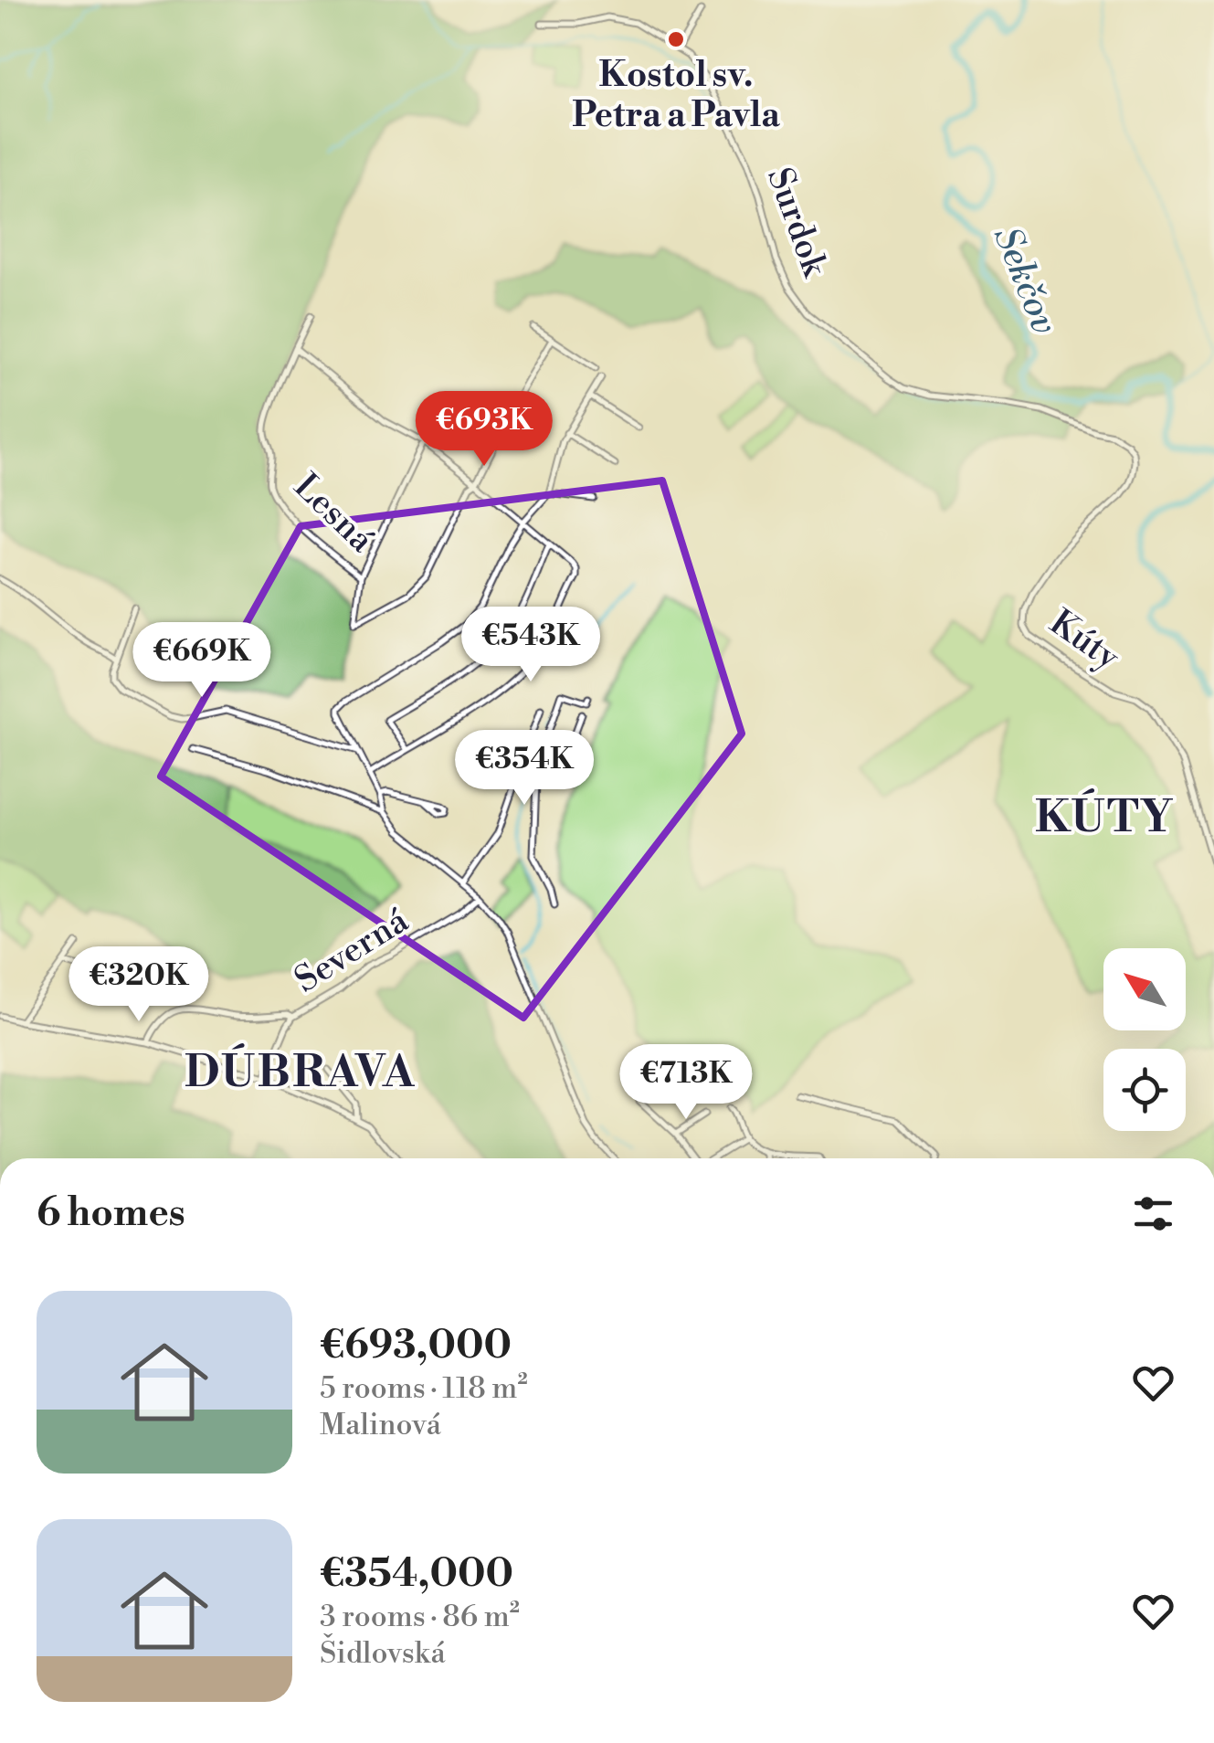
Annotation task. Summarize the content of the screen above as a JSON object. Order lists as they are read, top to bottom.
{
  "streets": {
    "street": [
      "Surdok",
      "Lesná",
      "Kúty",
      "Severná"
    ]
  },
  "crossings": [
    ["Surdok", "Kúty"]
  ],
  "districts": ["KÚTY", "DÚBRAVA"],
  "water": ["Sekčov"],
  "places": ["Kostol sv. Petra a Pavla"],
  "north": "top left",
  "page": {
    "price": [
      "€693K",
      "€543K",
      "€669K",
      "€354K",
      "€320K",
      "€713K"
    ],
    "heading": "6 homes",
    "list": [
      {
        "name": "€693,000",
        "note": "5 rooms · 118 m² · Malinová"
      },
      {
        "name": "€354,000",
        "note": "3 rooms · 86 m² · Šidlovská"
      }
    ]
  }
}
